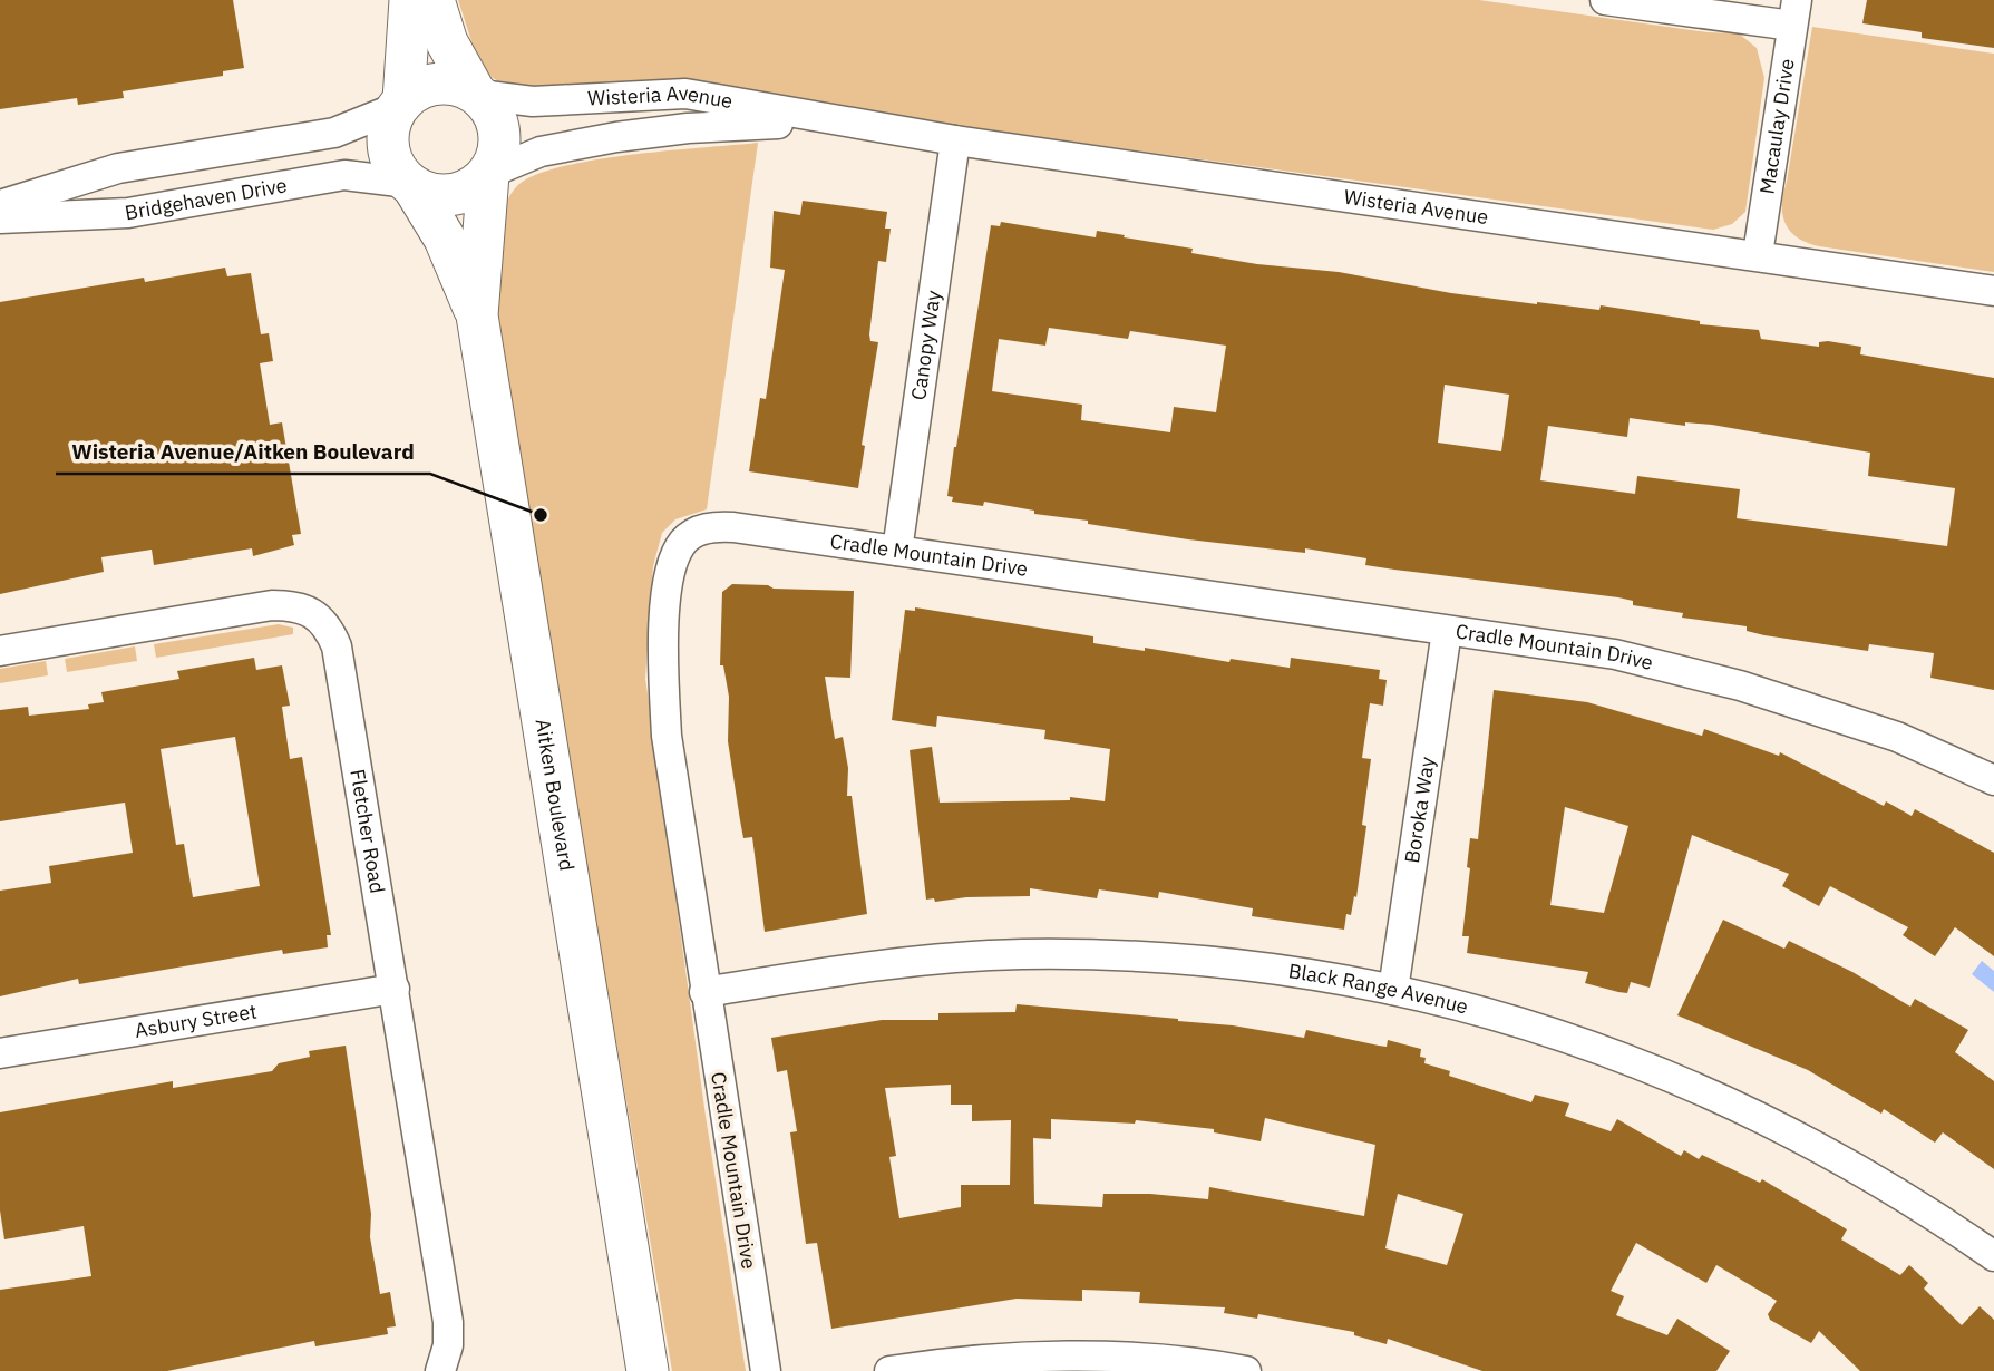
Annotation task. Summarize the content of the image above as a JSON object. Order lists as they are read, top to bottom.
{
  "streets": {
    "main road": ["Aitken Boulevard"],
    "street": [
      "Wisteria Avenue",
      "Macaulay Drive",
      "Bridgehaven Drive",
      "Canopy Way",
      "Cradle Mountain Drive",
      "Boroka Way",
      "Fletcher Road",
      "Black Range Avenue",
      "Asbury Street"
    ]
  },
  "crossings": [
    ["Wisteria Avenue", "Macaulay Drive"],
    ["Wisteria Avenue", "Bridgehaven Drive"],
    ["Wisteria Avenue", "Canopy Way"],
    ["Wisteria Avenue", "Aitken Boulevard"],
    ["Bridgehaven Drive", "Aitken Boulevard"],
    ["Canopy Way", "Cradle Mountain Drive"],
    ["Cradle Mountain Drive", "Boroka Way"],
    ["Cradle Mountain Drive", "Black Range Avenue"],
    ["Boroka Way", "Black Range Avenue"],
    ["Fletcher Road", "Asbury Street"]
  ],
  "places": ["Wisteria Avenue/Aitken Boulevard"]
}
